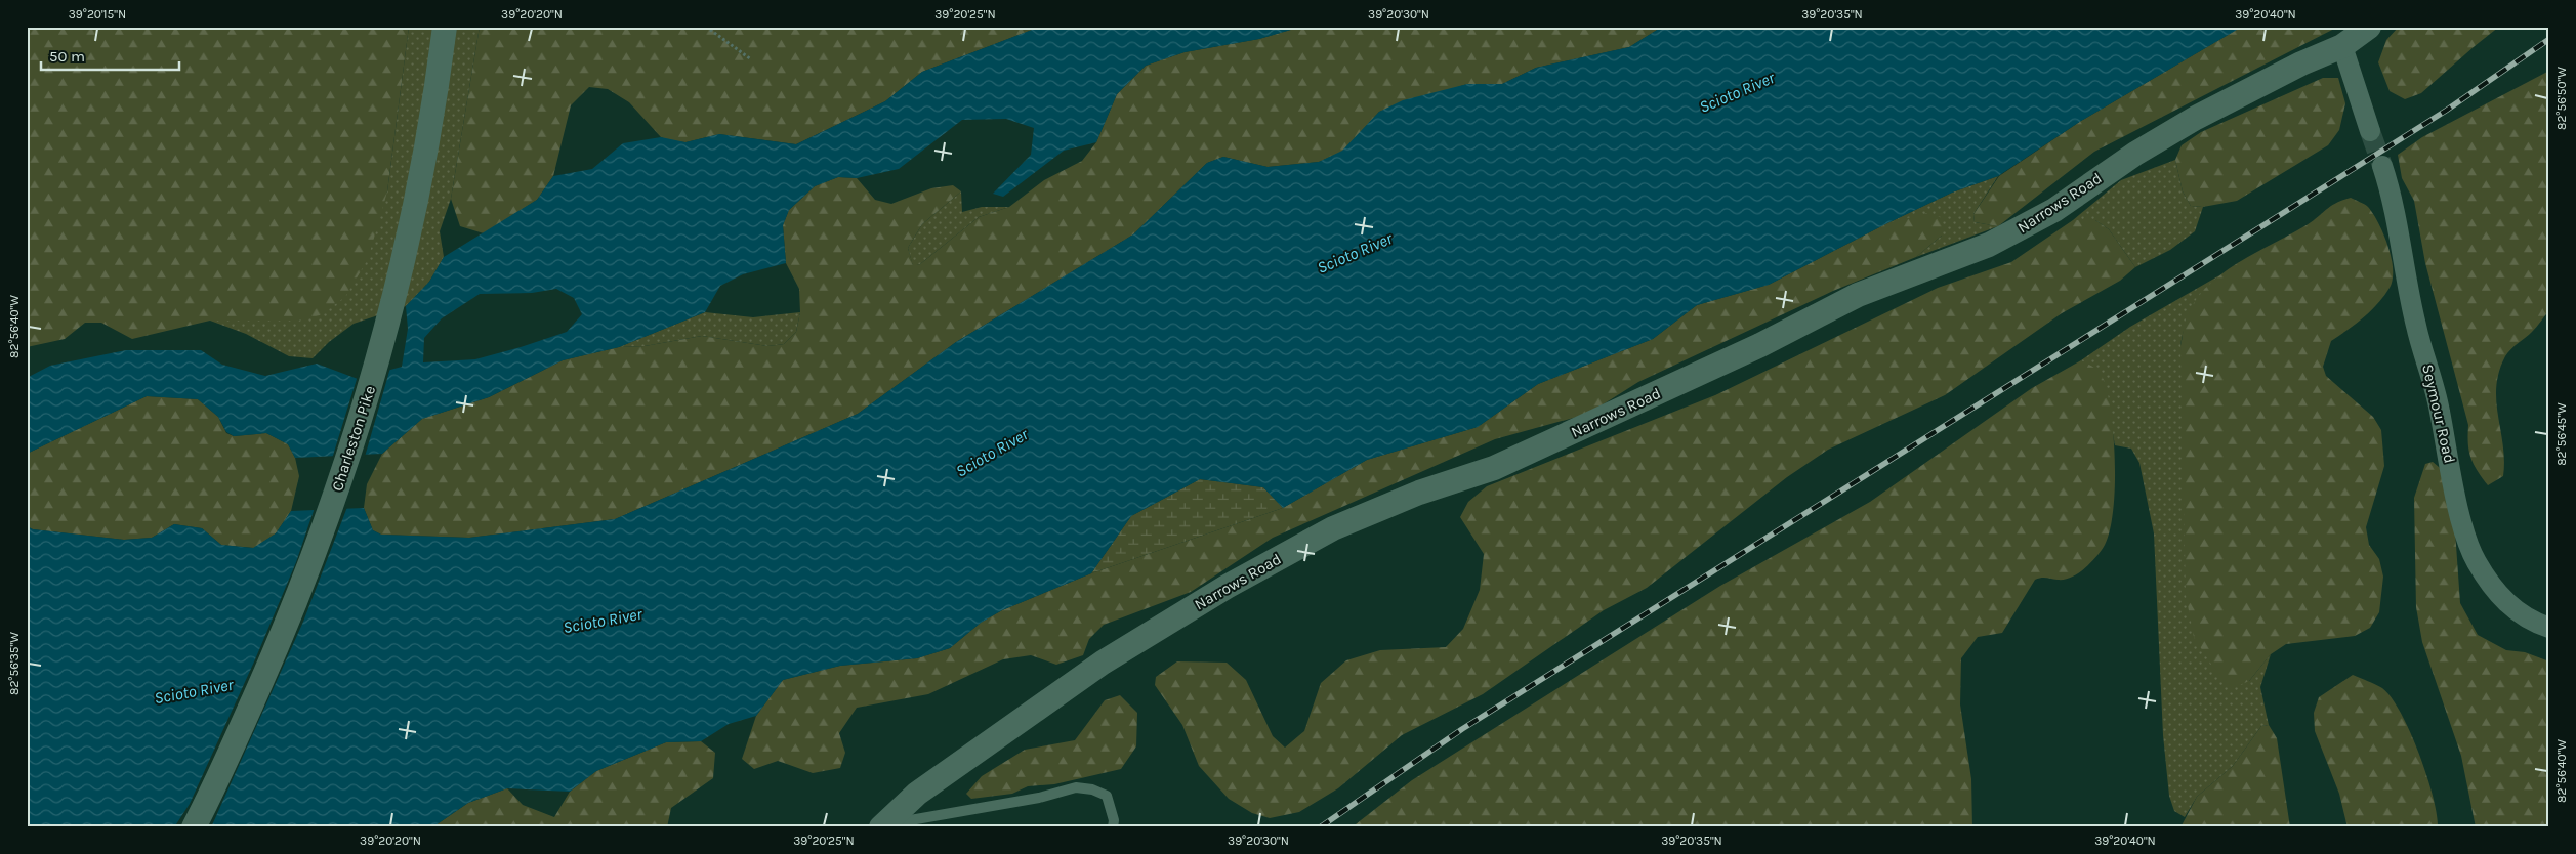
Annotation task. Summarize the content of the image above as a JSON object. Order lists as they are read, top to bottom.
{
  "streets": {
    "street": ["Narrows Road", "Seymour Road", "Charleston Pike"]
  },
  "water": ["Scioto River"],
  "scale_bar": "50 m",
  "coordinates": [
    "39°20'15\"N",
    "39°20'20\"N",
    "39°20'25\"N",
    "39°20'30\"N",
    "39°20'35\"N",
    "39°20'40\"N",
    "82°56'50\"W",
    "82°56'40\"W",
    "82°56'45\"W",
    "82°56'35\"W"
  ]
}
